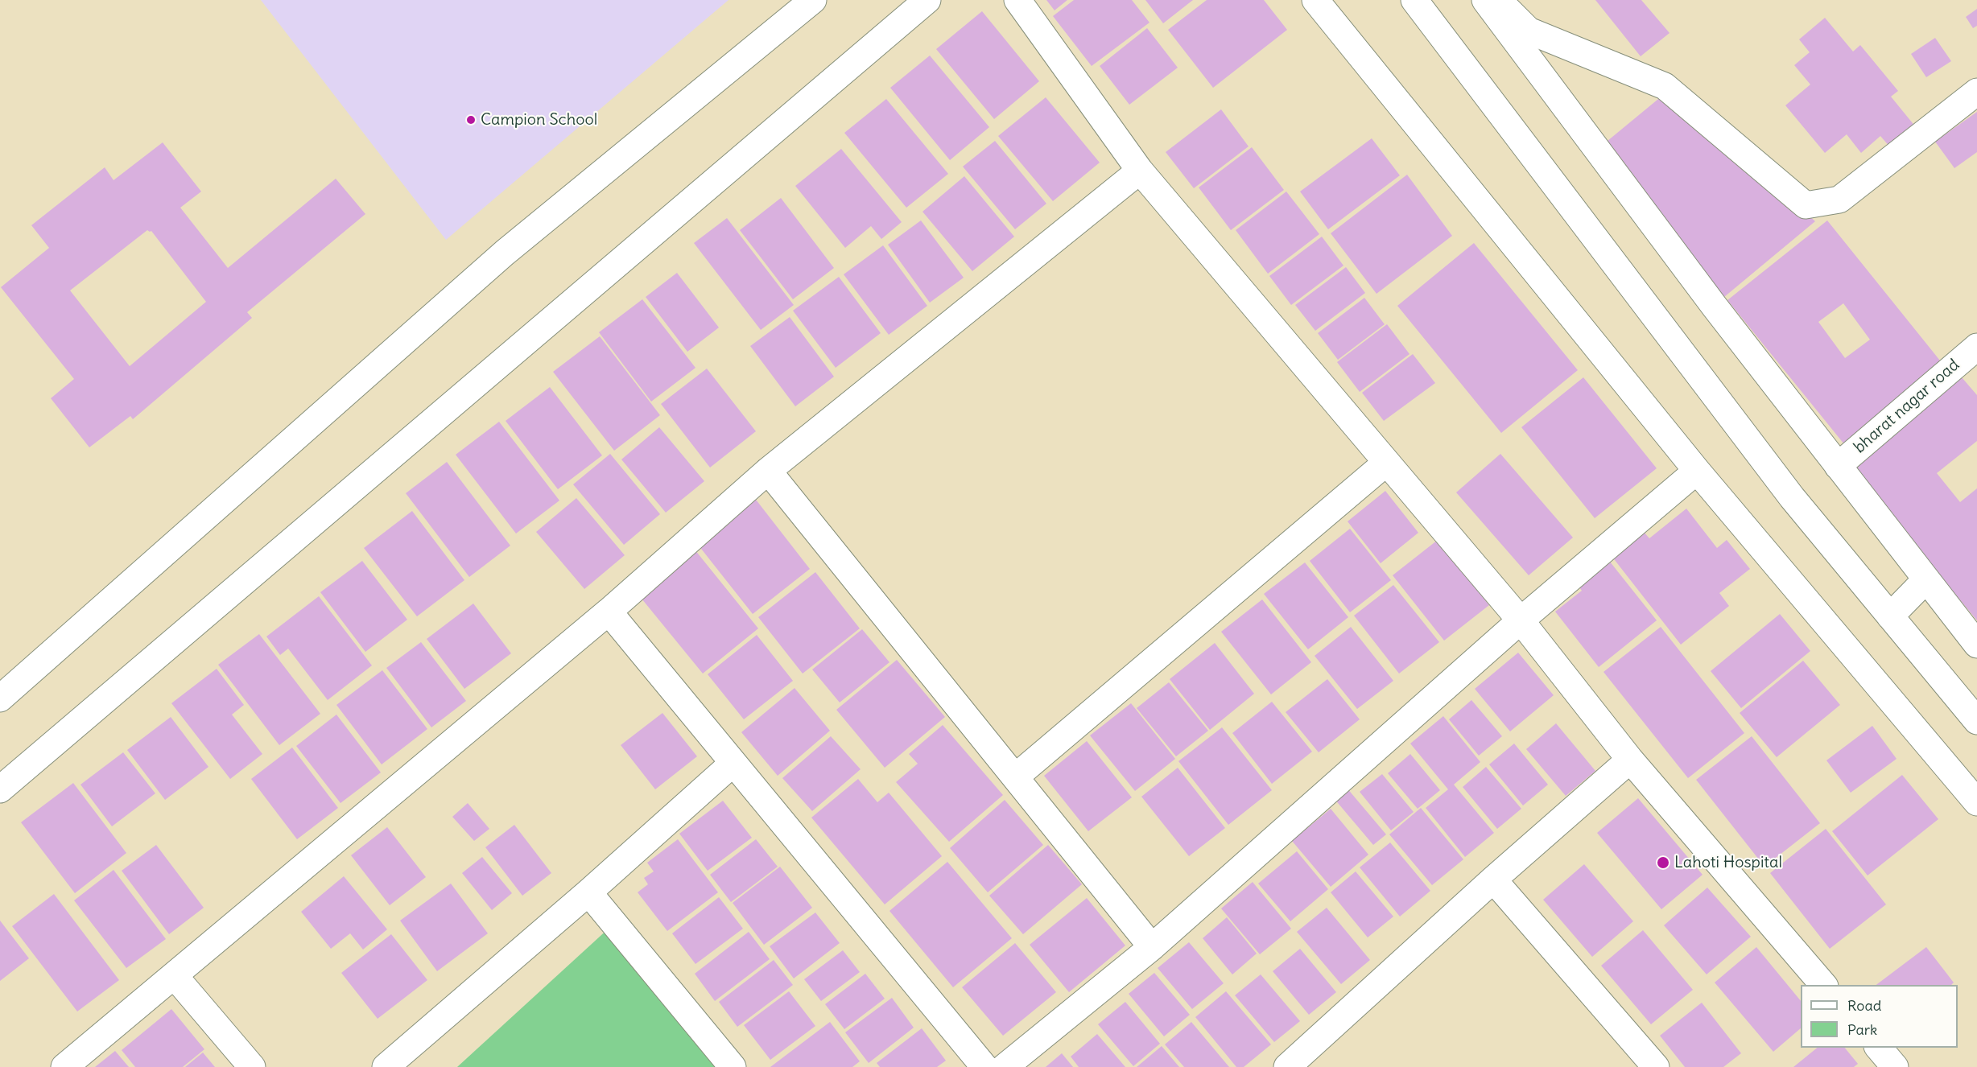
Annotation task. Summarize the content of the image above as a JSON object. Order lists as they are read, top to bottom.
{
  "streets": {
    "street": ["bharat nagar road"]
  },
  "places": ["Campion School", "Lahoti Hospital"],
  "legend": ["Road", "Park"]
}
